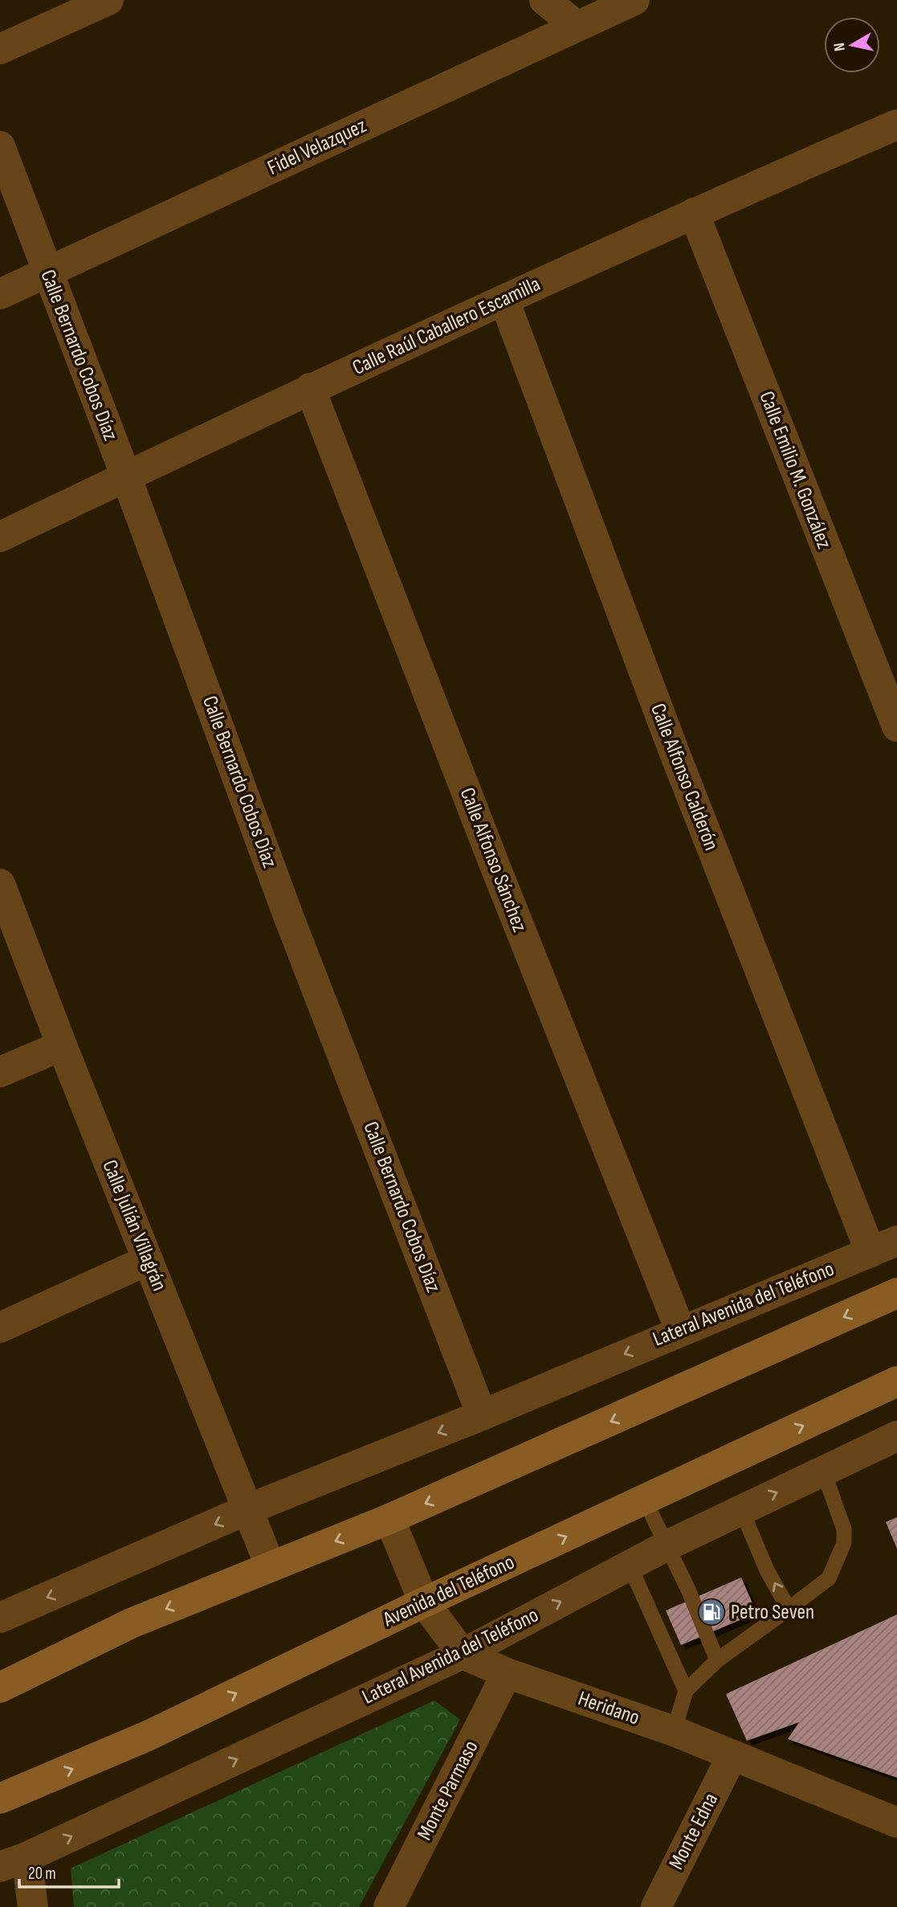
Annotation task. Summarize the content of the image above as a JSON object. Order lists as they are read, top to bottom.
{
  "streets": {
    "main road": ["Avenida del Teléfono"],
    "street": [
      "Fidel Velazquez",
      "Calle Raúl Caballero Escamilla",
      "Calle Bernardo Cobos Díaz",
      "Calle Emilio M. González",
      "Calle Alfonso Calderón",
      "Calle Alfonso Sánchez",
      "Calle Julián Villagrán",
      "Lateral Avenida del Teléfono",
      "Heridano",
      "Monte Parmaso",
      "Monte Edna"
    ]
  },
  "crossings": [
    ["Fidel Velazquez", "Calle Bernardo Cobos Díaz"],
    ["Calle Raúl Caballero Escamilla", "Calle Bernardo Cobos Díaz"],
    ["Calle Raúl Caballero Escamilla", "Calle Emilio M. González"],
    ["Calle Raúl Caballero Escamilla", "Calle Alfonso Calderón"],
    ["Calle Raúl Caballero Escamilla", "Calle Alfonso Sánchez"],
    ["Calle Bernardo Cobos Díaz", "Lateral Avenida del Teléfono"],
    ["Calle Alfonso Calderón", "Lateral Avenida del Teléfono"],
    ["Calle Alfonso Sánchez", "Lateral Avenida del Teléfono"],
    ["Calle Julián Villagrán", "Lateral Avenida del Teléfono"],
    ["Lateral Avenida del Teléfono", "Heridano"],
    ["Avenida del Teléfono", "Heridano"],
    ["Heridano", "Monte Parmaso"],
    ["Heridano", "Monte Edna"]
  ],
  "places": {
    "fuel station": ["Petro Seven"]
  },
  "scale_bar": "20 m",
  "north": "left"
}
